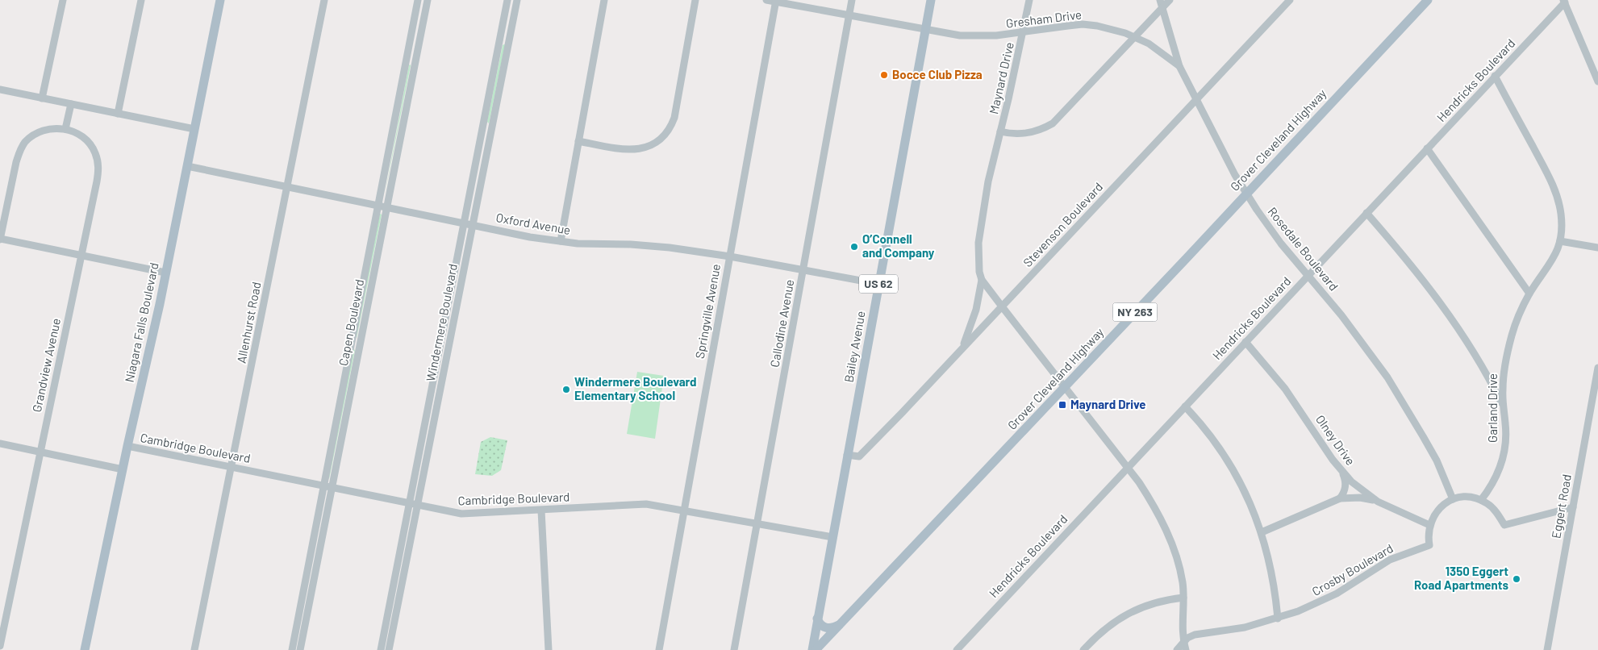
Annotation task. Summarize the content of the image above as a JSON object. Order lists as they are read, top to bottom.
{
  "streets": {
    "main road": [
      "Grover Cleveland Highway",
      "US 62",
      "NY 263",
      "Niagara Falls Boulevard",
      "Bailey Avenue"
    ],
    "street": [
      "Gresham Drive",
      "Maynard Drive",
      "Hendricks Boulevard",
      "Oxford Avenue",
      "Stevenson Boulevard",
      "Rosedale Boulevard",
      "Springville Avenue",
      "Allenhurst Road",
      "Capen Boulevard",
      "Windermere Boulevard",
      "Callodine Avenue",
      "Grandview Avenue",
      "Garland Drive",
      "Olney Drive",
      "Cambridge Boulevard",
      "Eggert Road",
      "Crosby Boulevard"
    ]
  },
  "crossings": [
    ["Gresham Drive", "Maynard Drive"],
    ["Gresham Drive", "Rosedale Boulevard"],
    ["Gresham Drive", "Springville Avenue"],
    ["Gresham Drive", "Callodine Avenue"],
    ["Gresham Drive", "Bailey Avenue"],
    ["Maynard Drive", "Hendricks Boulevard"],
    ["Maynard Drive", "Grover Cleveland Highway"],
    ["Maynard Drive", "Stevenson Boulevard"],
    ["Maynard Drive", "Crosby Boulevard"],
    ["Hendricks Boulevard", "Rosedale Boulevard"],
    ["Hendricks Boulevard", "Olney Drive"],
    ["Grover Cleveland Highway", "Rosedale Boulevard"],
    ["Oxford Avenue", "Springville Avenue"],
    ["Oxford Avenue", "Niagara Falls Boulevard"],
    ["Oxford Avenue", "Allenhurst Road"],
    ["Oxford Avenue", "Capen Boulevard"],
    ["Oxford Avenue", "Windermere Boulevard"],
    ["Oxford Avenue", "Callodine Avenue"],
    ["Oxford Avenue", "Bailey Avenue"],
    ["Stevenson Boulevard", "Rosedale Boulevard"],
    ["Stevenson Boulevard", "Bailey Avenue"],
    ["Rosedale Boulevard", "Crosby Boulevard"],
    ["Springville Avenue", "Cambridge Boulevard"],
    ["Niagara Falls Boulevard", "Cambridge Boulevard"],
    ["Allenhurst Road", "Cambridge Boulevard"],
    ["Capen Boulevard", "Cambridge Boulevard"],
    ["Windermere Boulevard", "Cambridge Boulevard"],
    ["Callodine Avenue", "Cambridge Boulevard"],
    ["Bailey Avenue", "Cambridge Boulevard"],
    ["Olney Drive", "Crosby Boulevard"]
  ],
  "places": {
    "other": [
      "Bocce Club Pizza",
      "O’Connell and Company",
      "Windermere Boulevard Elementary School",
      "1350 Eggert Road Apartments"
    ],
    "transit": ["Maynard Drive"]
  }
}
